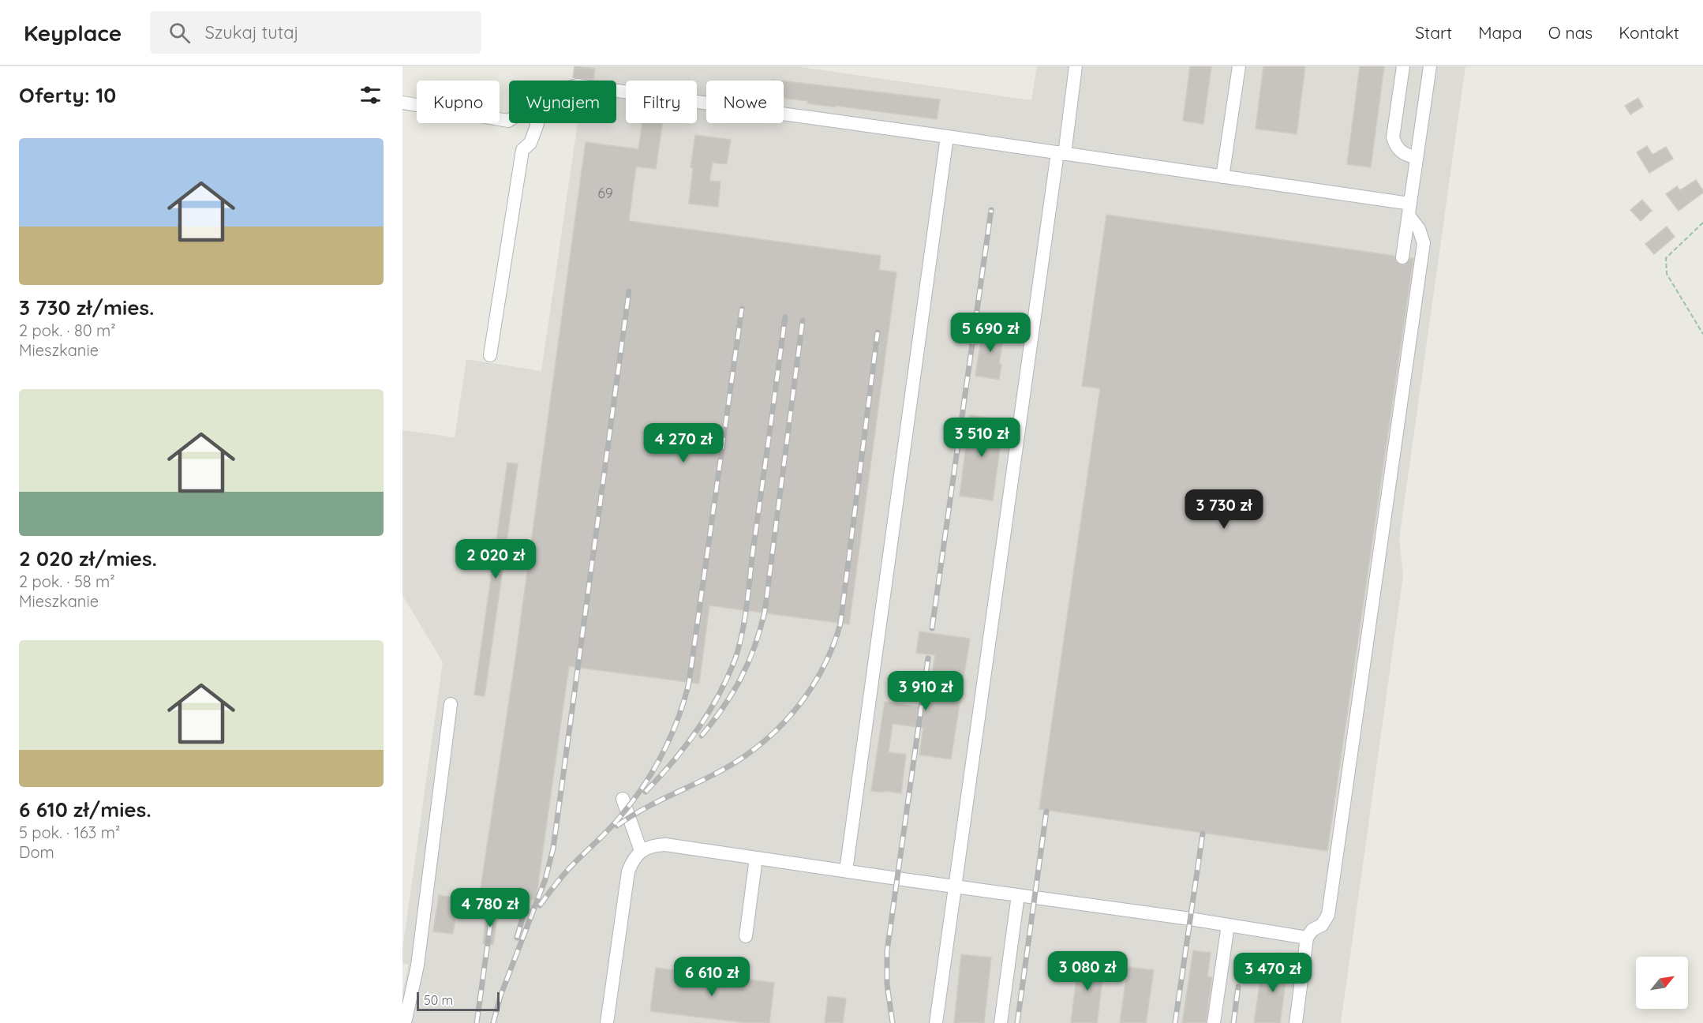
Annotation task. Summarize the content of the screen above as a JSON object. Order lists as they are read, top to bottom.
{
  "house_numbers": ["69"],
  "scale_bar": "50 m",
  "north": "top right",
  "page": {
    "header": "Keyplace",
    "search": "Szukaj tutaj",
    "nav": [
      "Start",
      "Mapa",
      "O nas",
      "Kontakt"
    ],
    "heading": "Oferty: 10",
    "chip": [
      "Kupno",
      "Wynajem",
      "Filtry",
      "Nowe"
    ],
    "list": [
      {
        "name": "3 730 zł/mies.",
        "note": "2 pok. · 80 m² · Mieszkanie"
      },
      {
        "name": "2 020 zł/mies.",
        "note": "2 pok. · 58 m² · Mieszkanie"
      },
      {
        "name": "6 610 zł/mies.",
        "note": "5 pok. · 163 m² · Dom"
      }
    ],
    "price": [
      "5 690 zł",
      "3 510 zł",
      "4 270 zł",
      "3 730 zł",
      "2 020 zł",
      "3 910 zł",
      "4 780 zł",
      "3 080 zł",
      "3 470 zł",
      "6 610 zł"
    ],
    "scale": "50 m"
  }
}
